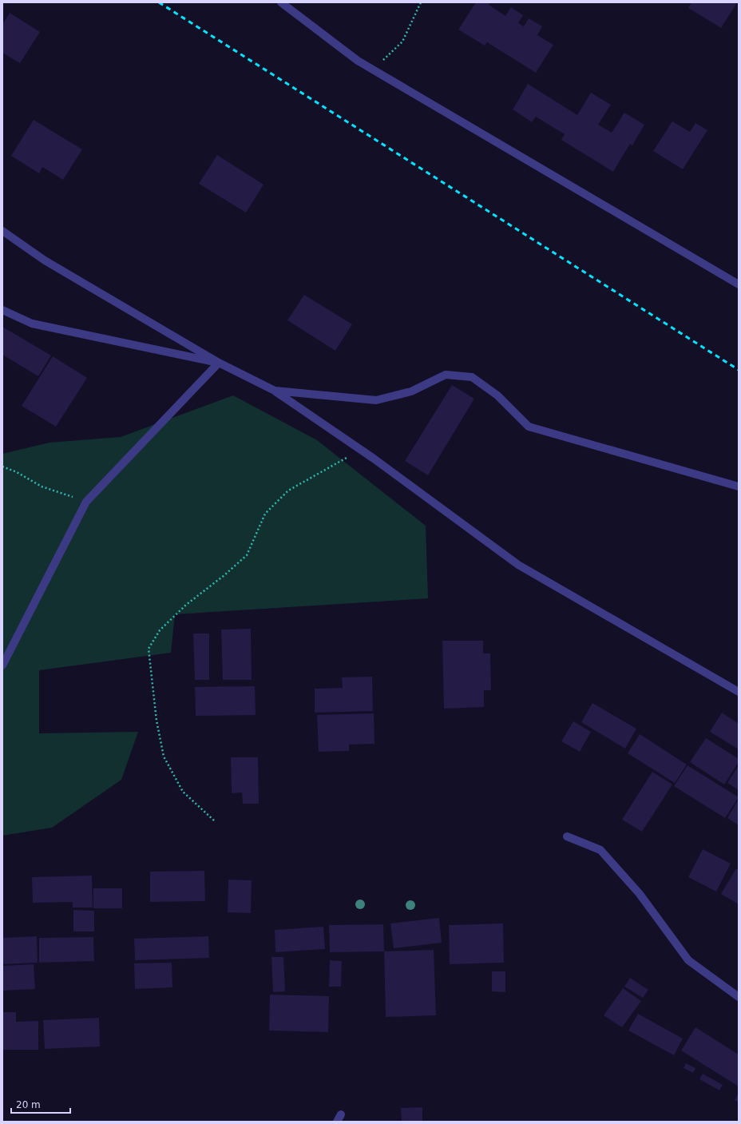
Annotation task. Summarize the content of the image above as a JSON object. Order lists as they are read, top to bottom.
{
  "scale_bar": "20 m"
}
